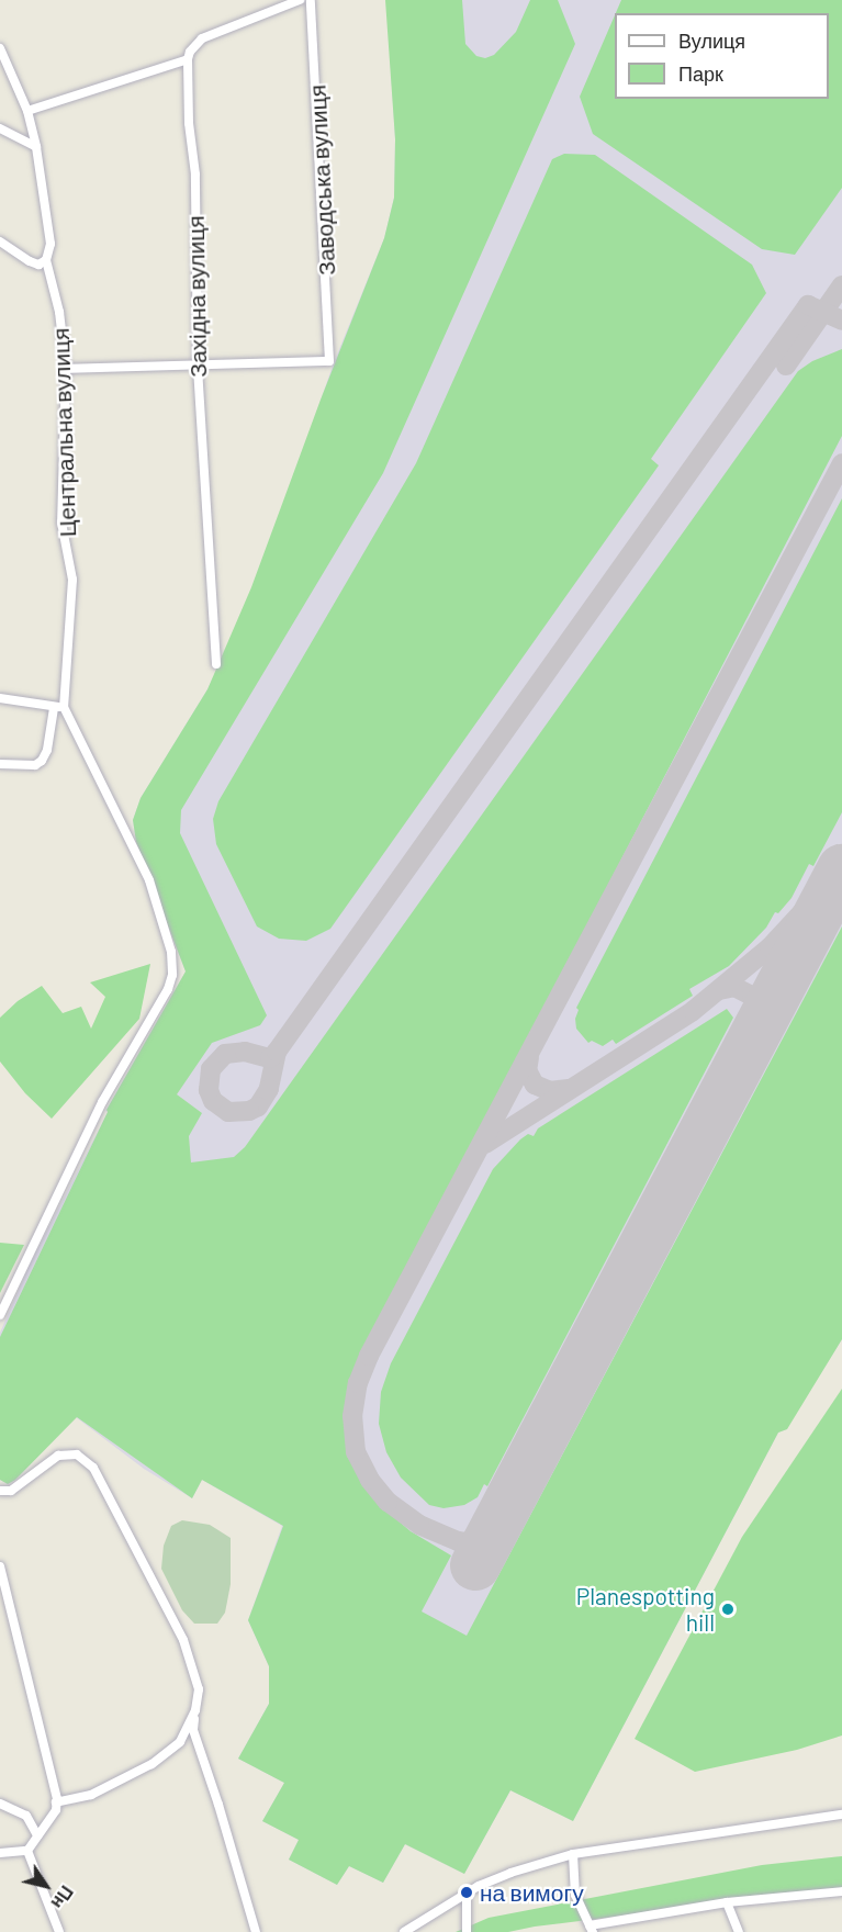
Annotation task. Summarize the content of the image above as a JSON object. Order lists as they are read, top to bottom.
{
  "streets": {
    "street": ["Заводська вулиця", "Західна вулиця", "Центральна вулиця"]
  },
  "crossings": [
    ["Заводська вулиця", "Західна вулиця"]
  ],
  "places": ["Planespotting hill", "на вимогу"],
  "legend": ["Вулиця", "Парк"],
  "north": "bottom right"
}
